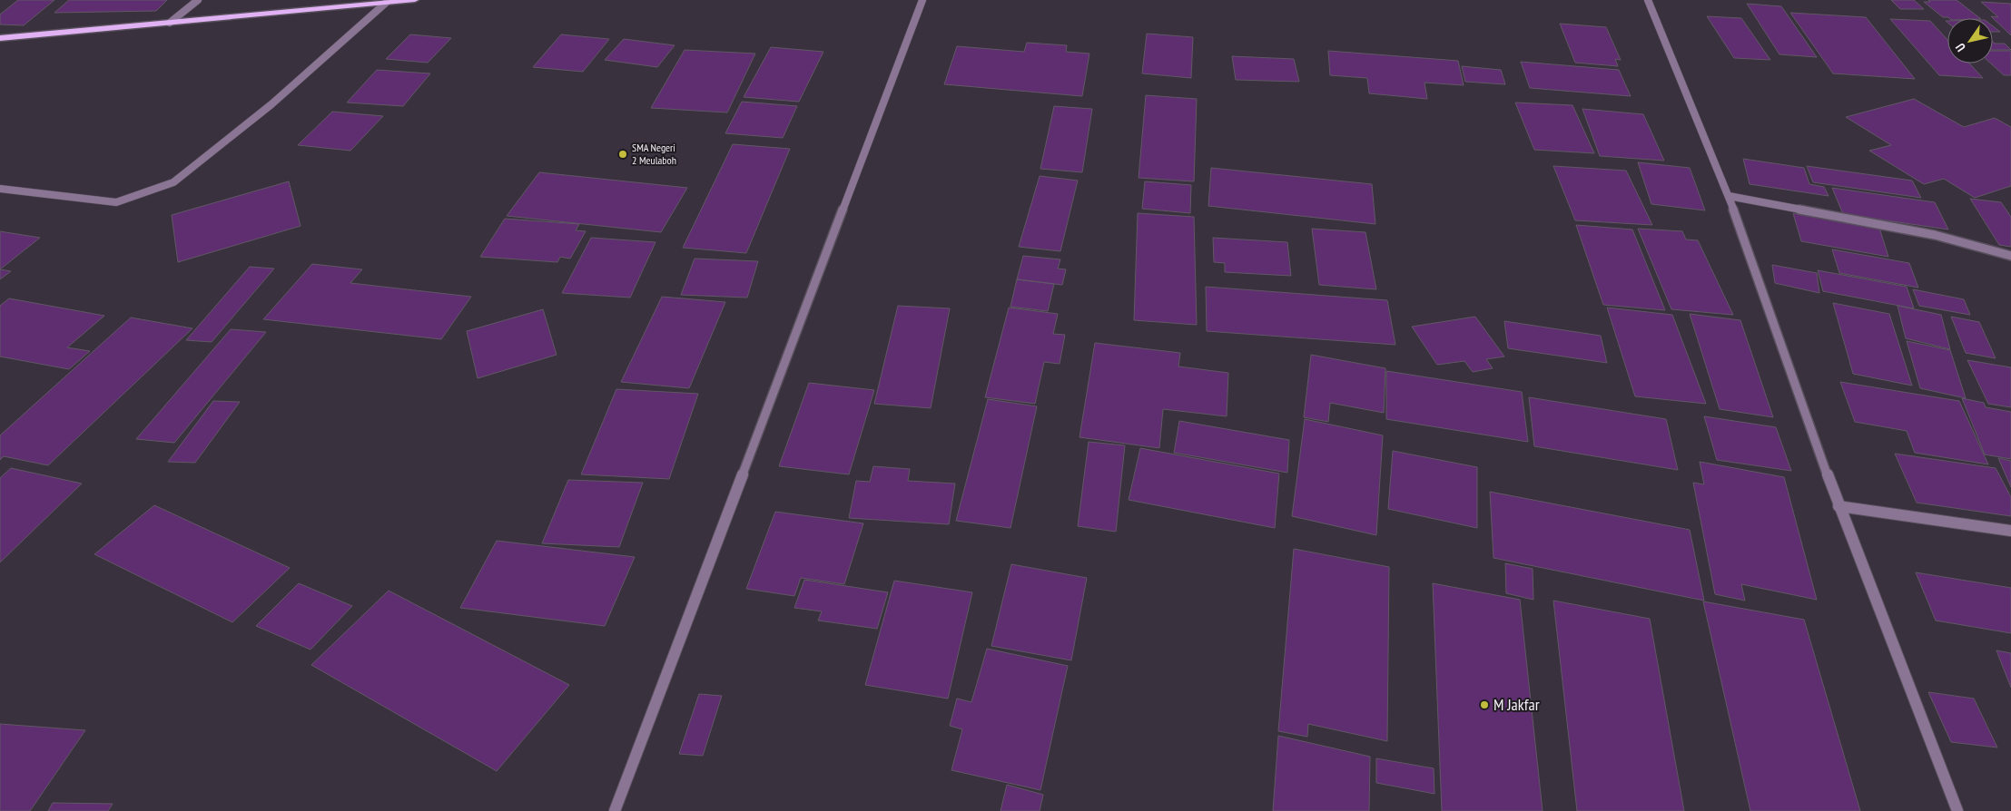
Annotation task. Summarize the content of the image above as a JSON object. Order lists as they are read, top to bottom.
{
  "places": ["SMA Negeri 2 Meulaboh", "M Jakfar"],
  "north": "bottom left"
}
